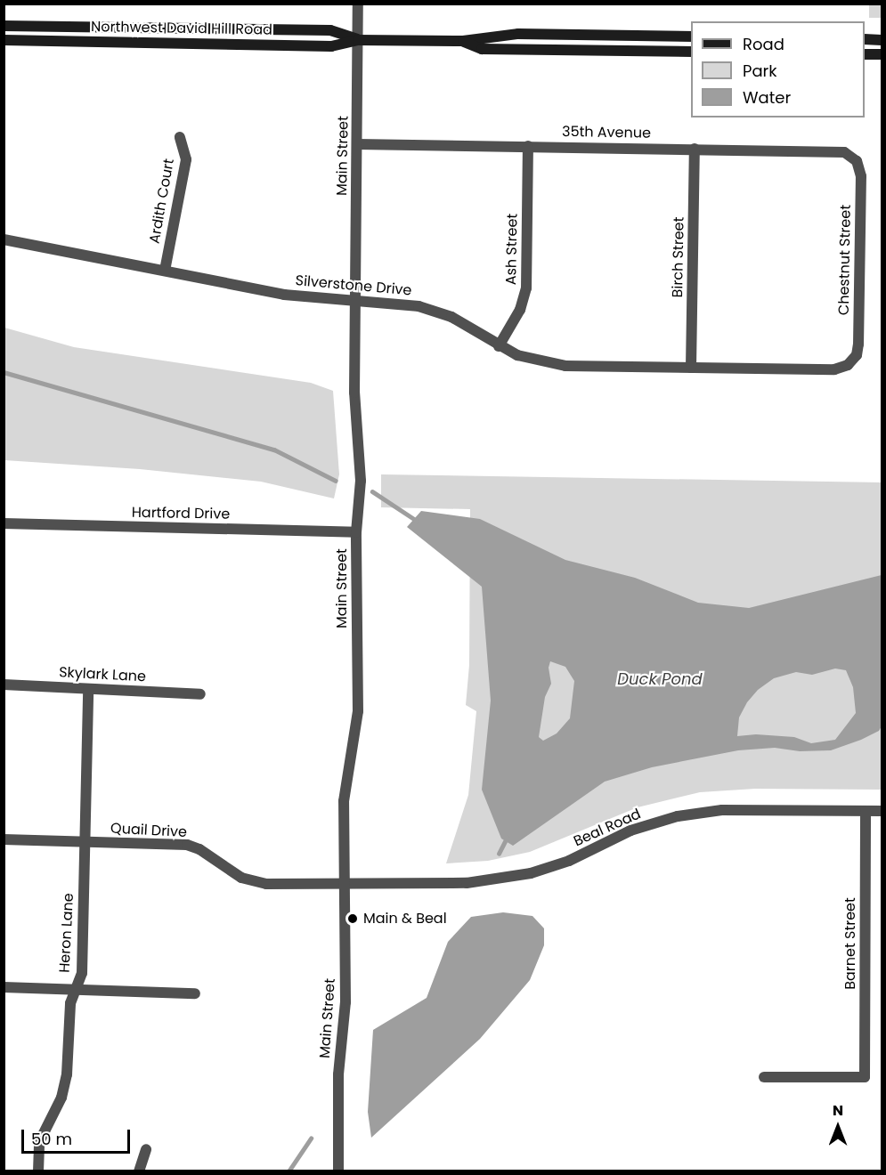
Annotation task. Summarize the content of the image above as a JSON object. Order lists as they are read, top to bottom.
{
  "streets": {
    "street": [
      "Northwest David Hill Road",
      "35th Avenue",
      "Main Street",
      "Ardith Court",
      "Ash Street",
      "Birch Street",
      "Chestnut Street",
      "Silverstone Drive",
      "Hartford Drive",
      "Skylark Lane",
      "Beal Road",
      "Quail Drive",
      "Heron Lane",
      "Barnet Street"
    ]
  },
  "crossings": [
    ["Northwest David Hill Road", "Main Street"],
    ["35th Avenue", "Main Street"],
    ["35th Avenue", "Ash Street"],
    ["35th Avenue", "Birch Street"],
    ["35th Avenue", "Chestnut Street"],
    ["Main Street", "Silverstone Drive"],
    ["Main Street", "Hartford Drive"],
    ["Main Street", "Beal Road"],
    ["Main Street", "Quail Drive"],
    ["Ardith Court", "Silverstone Drive"],
    ["Ash Street", "Silverstone Drive"],
    ["Birch Street", "Silverstone Drive"],
    ["Chestnut Street", "Silverstone Drive"],
    ["Skylark Lane", "Heron Lane"],
    ["Beal Road", "Quail Drive"],
    ["Beal Road", "Barnet Street"],
    ["Quail Drive", "Heron Lane"]
  ],
  "water": ["Duck Pond"],
  "places": ["Main & Beal"],
  "legend": ["Road", "Park", "Water"],
  "scale_bar": "50 m",
  "north": "top"
}
